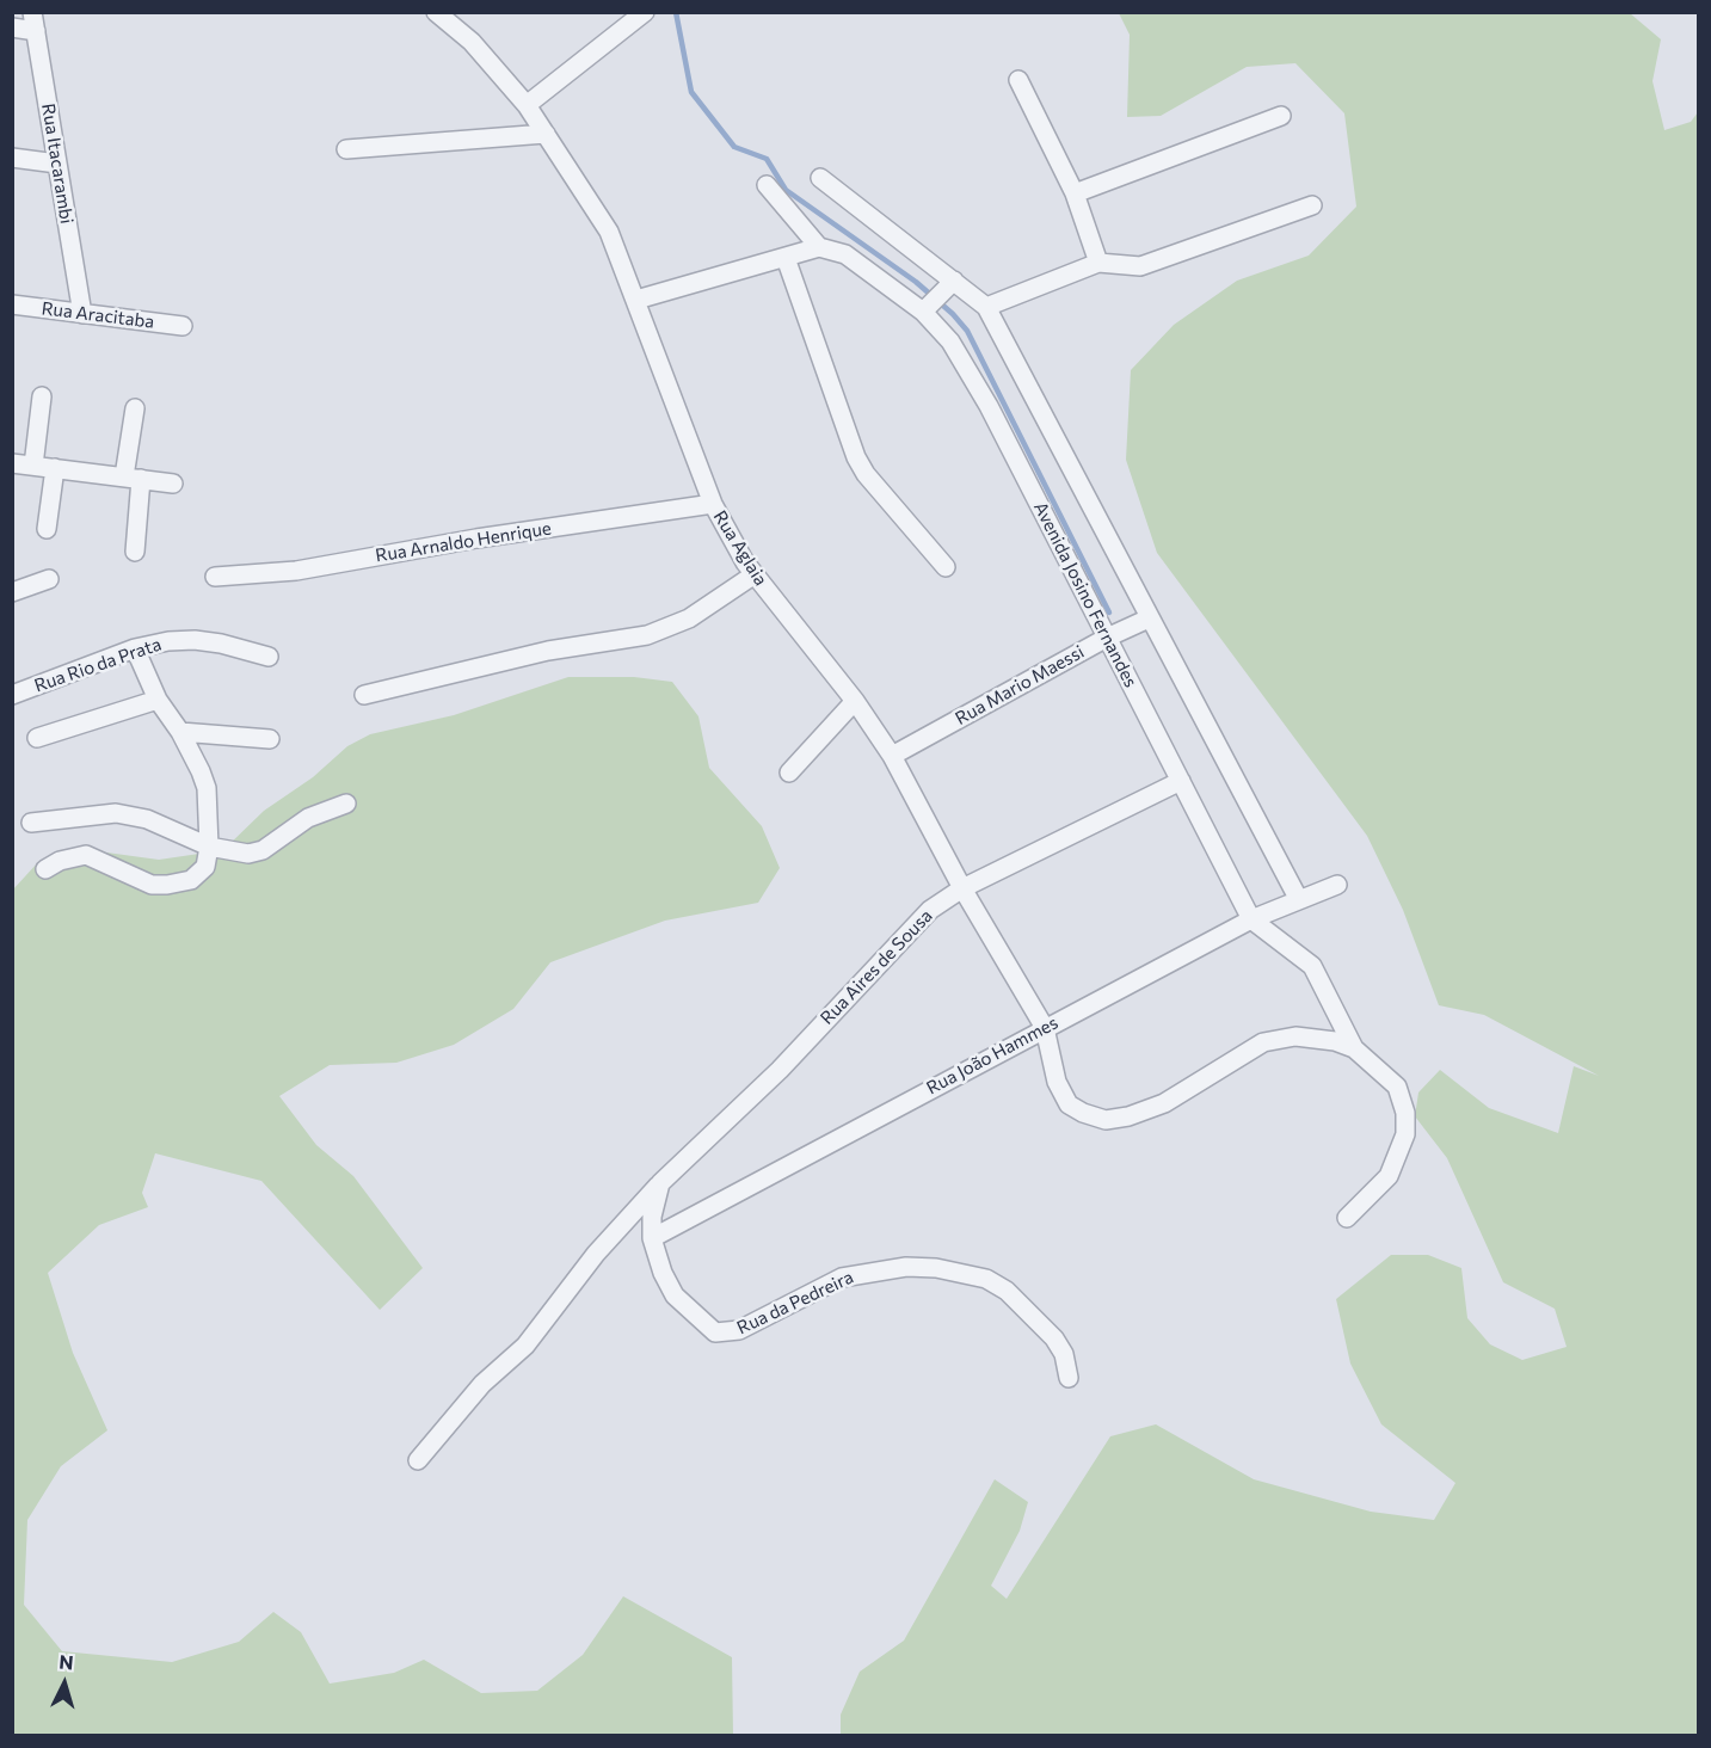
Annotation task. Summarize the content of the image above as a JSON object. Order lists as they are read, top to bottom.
{
  "streets": {
    "street": [
      "Rua Itacarambi",
      "Rua Aracitaba",
      "Rua Arnaldo Henrique",
      "Rua Aglaia",
      "Avenida Josino Fernandes",
      "Rua Rio da Prata",
      "Rua Mario Maessi",
      "Rua Aires de Sousa",
      "Rua João Hammes",
      "Rua da Pedreira"
    ]
  },
  "crossings": [
    ["Rua Itacarambi", "Rua Aracitaba"],
    ["Rua Arnaldo Henrique", "Rua Aglaia"],
    ["Rua Aglaia", "Avenida Josino Fernandes"],
    ["Rua Aglaia", "Rua Mario Maessi"],
    ["Rua Aglaia", "Rua Aires de Sousa"],
    ["Rua Aglaia", "Rua João Hammes"],
    ["Avenida Josino Fernandes", "Rua Mario Maessi"],
    ["Avenida Josino Fernandes", "Rua Aires de Sousa"],
    ["Avenida Josino Fernandes", "Rua João Hammes"],
    ["Rua João Hammes", "Rua da Pedreira"]
  ],
  "north": "top"
}
